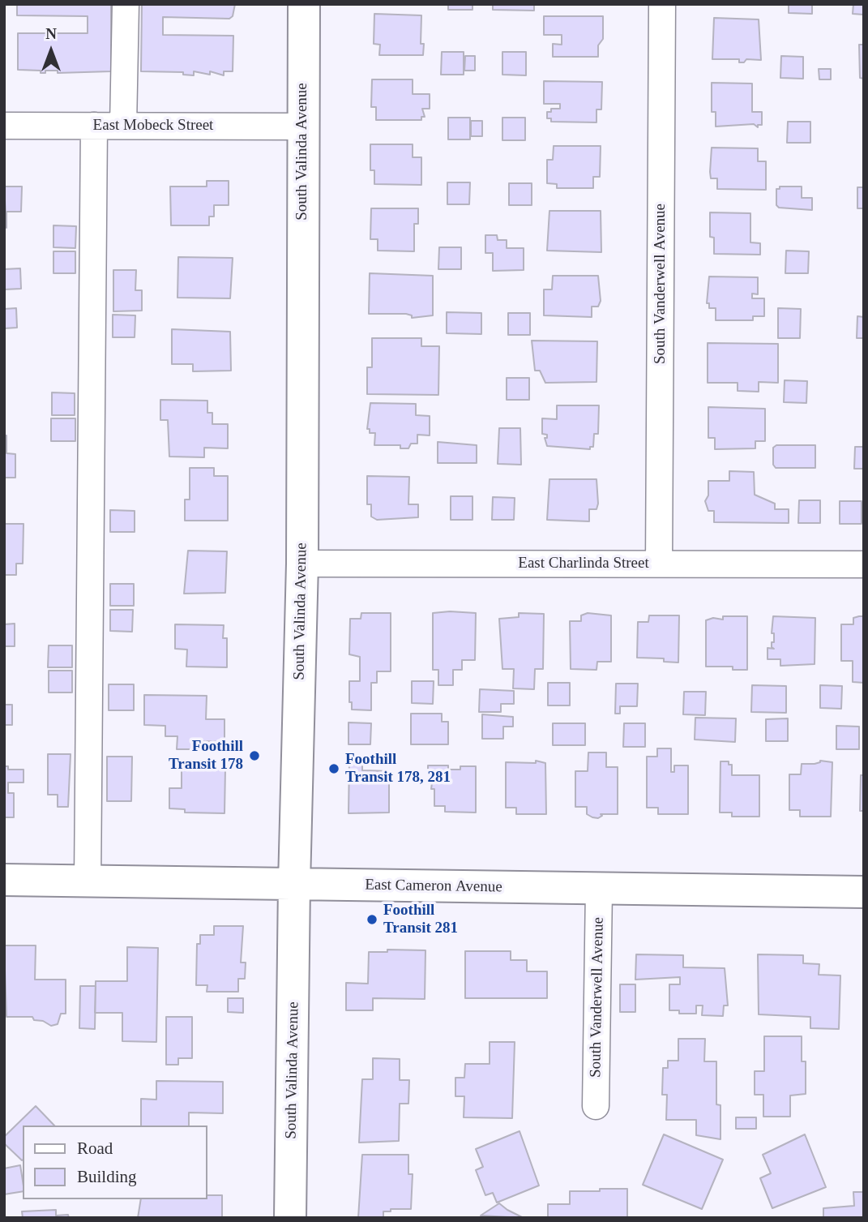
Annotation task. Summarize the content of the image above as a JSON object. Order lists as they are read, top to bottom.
{
  "streets": {
    "main road": ["South Valinda Avenue", "East Cameron Avenue"],
    "street": ["East Mobeck Street", "South Vanderwell Avenue", "East Charlinda Street"]
  },
  "crossings": [
    ["East Mobeck Street", "South Valinda Avenue"],
    ["South Valinda Avenue", "East Charlinda Street"],
    ["South Valinda Avenue", "East Cameron Avenue"],
    ["South Vanderwell Avenue", "East Charlinda Street"],
    ["South Vanderwell Avenue", "East Cameron Avenue"]
  ],
  "places": ["Foothill Transit 178", "Foothill Transit 178, 281", "Foothill Transit 281"],
  "legend": ["Road", "Building"],
  "north": "top"
}
